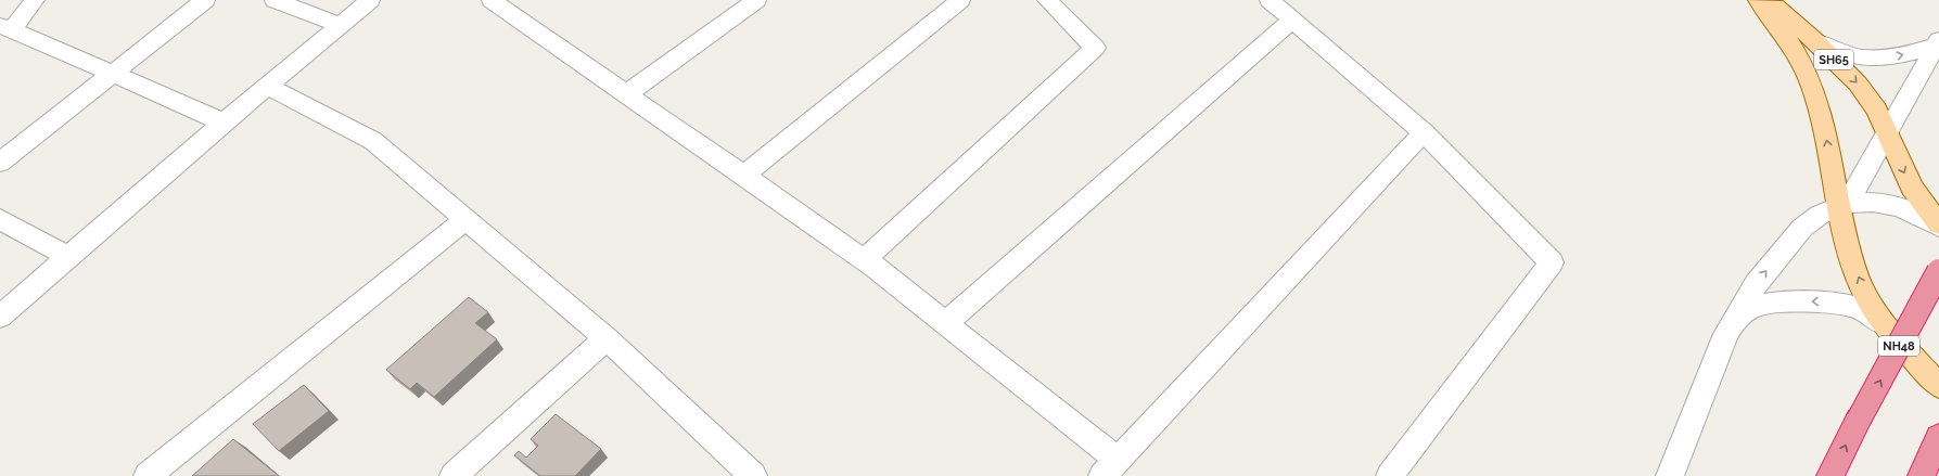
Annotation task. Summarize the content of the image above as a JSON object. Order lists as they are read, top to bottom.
{
  "streets": {
    "highway": ["NH48"],
    "main road": ["SH65"]
  }
}
